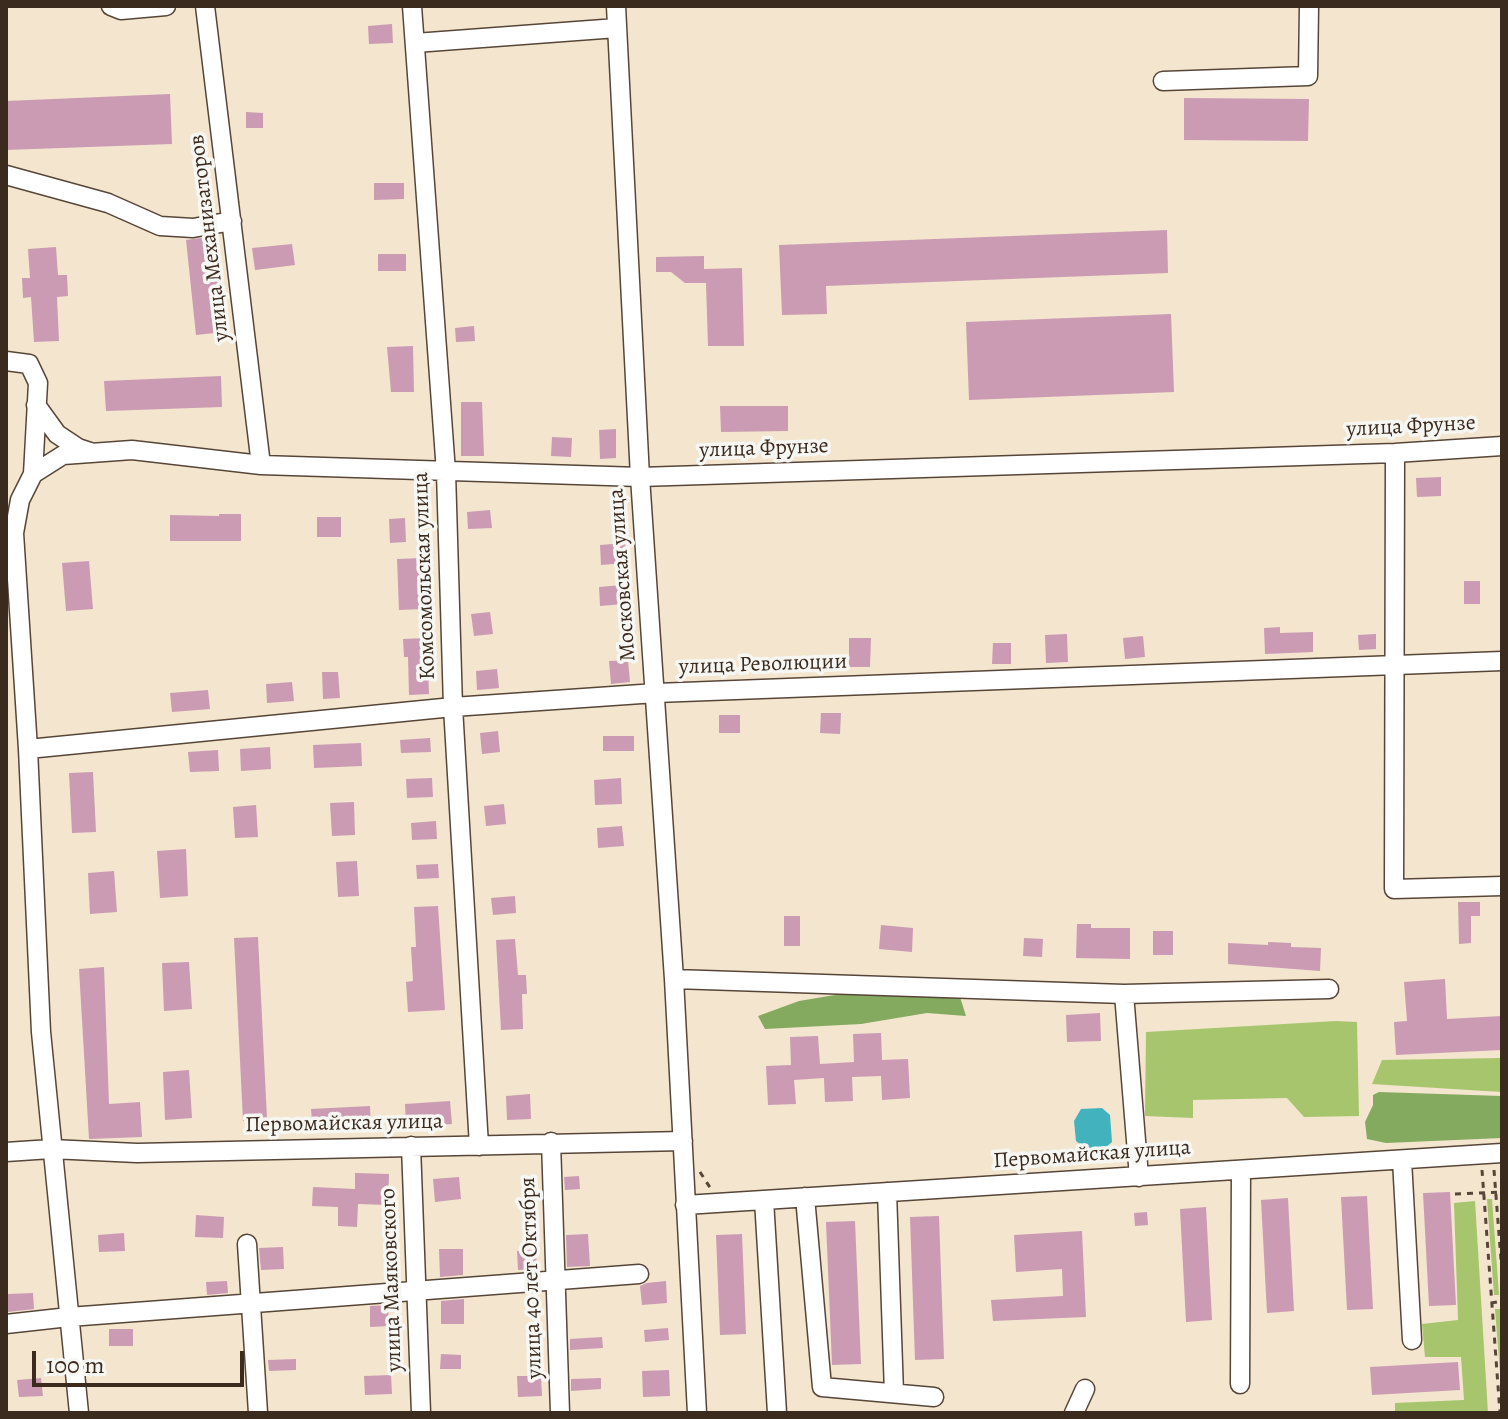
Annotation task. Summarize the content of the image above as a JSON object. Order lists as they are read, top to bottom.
{
  "streets": {
    "street": [
      "улица Механизаторов",
      "улица Фрунзе",
      "Московская улица",
      "Комсомольская улица",
      "улица Революции",
      "Первомайская улица",
      "улица 40 лет Октября",
      "улица Маяковского"
    ]
  },
  "crossings": [
    ["улица Механизаторов", "улица Фрунзе"],
    ["улица Фрунзе", "Московская улица"],
    ["улица Фрунзе", "Комсомольская улица"],
    ["Московская улица", "улица Революции"],
    ["Московская улица", "Первомайская улица"],
    ["Комсомольская улица", "улица Революции"],
    ["Комсомольская улица", "Первомайская улица"],
    ["Первомайская улица", "улица 40 лет Октября"],
    ["Первомайская улица", "улица Маяковского"]
  ],
  "scale_bar": "100 m"
}
